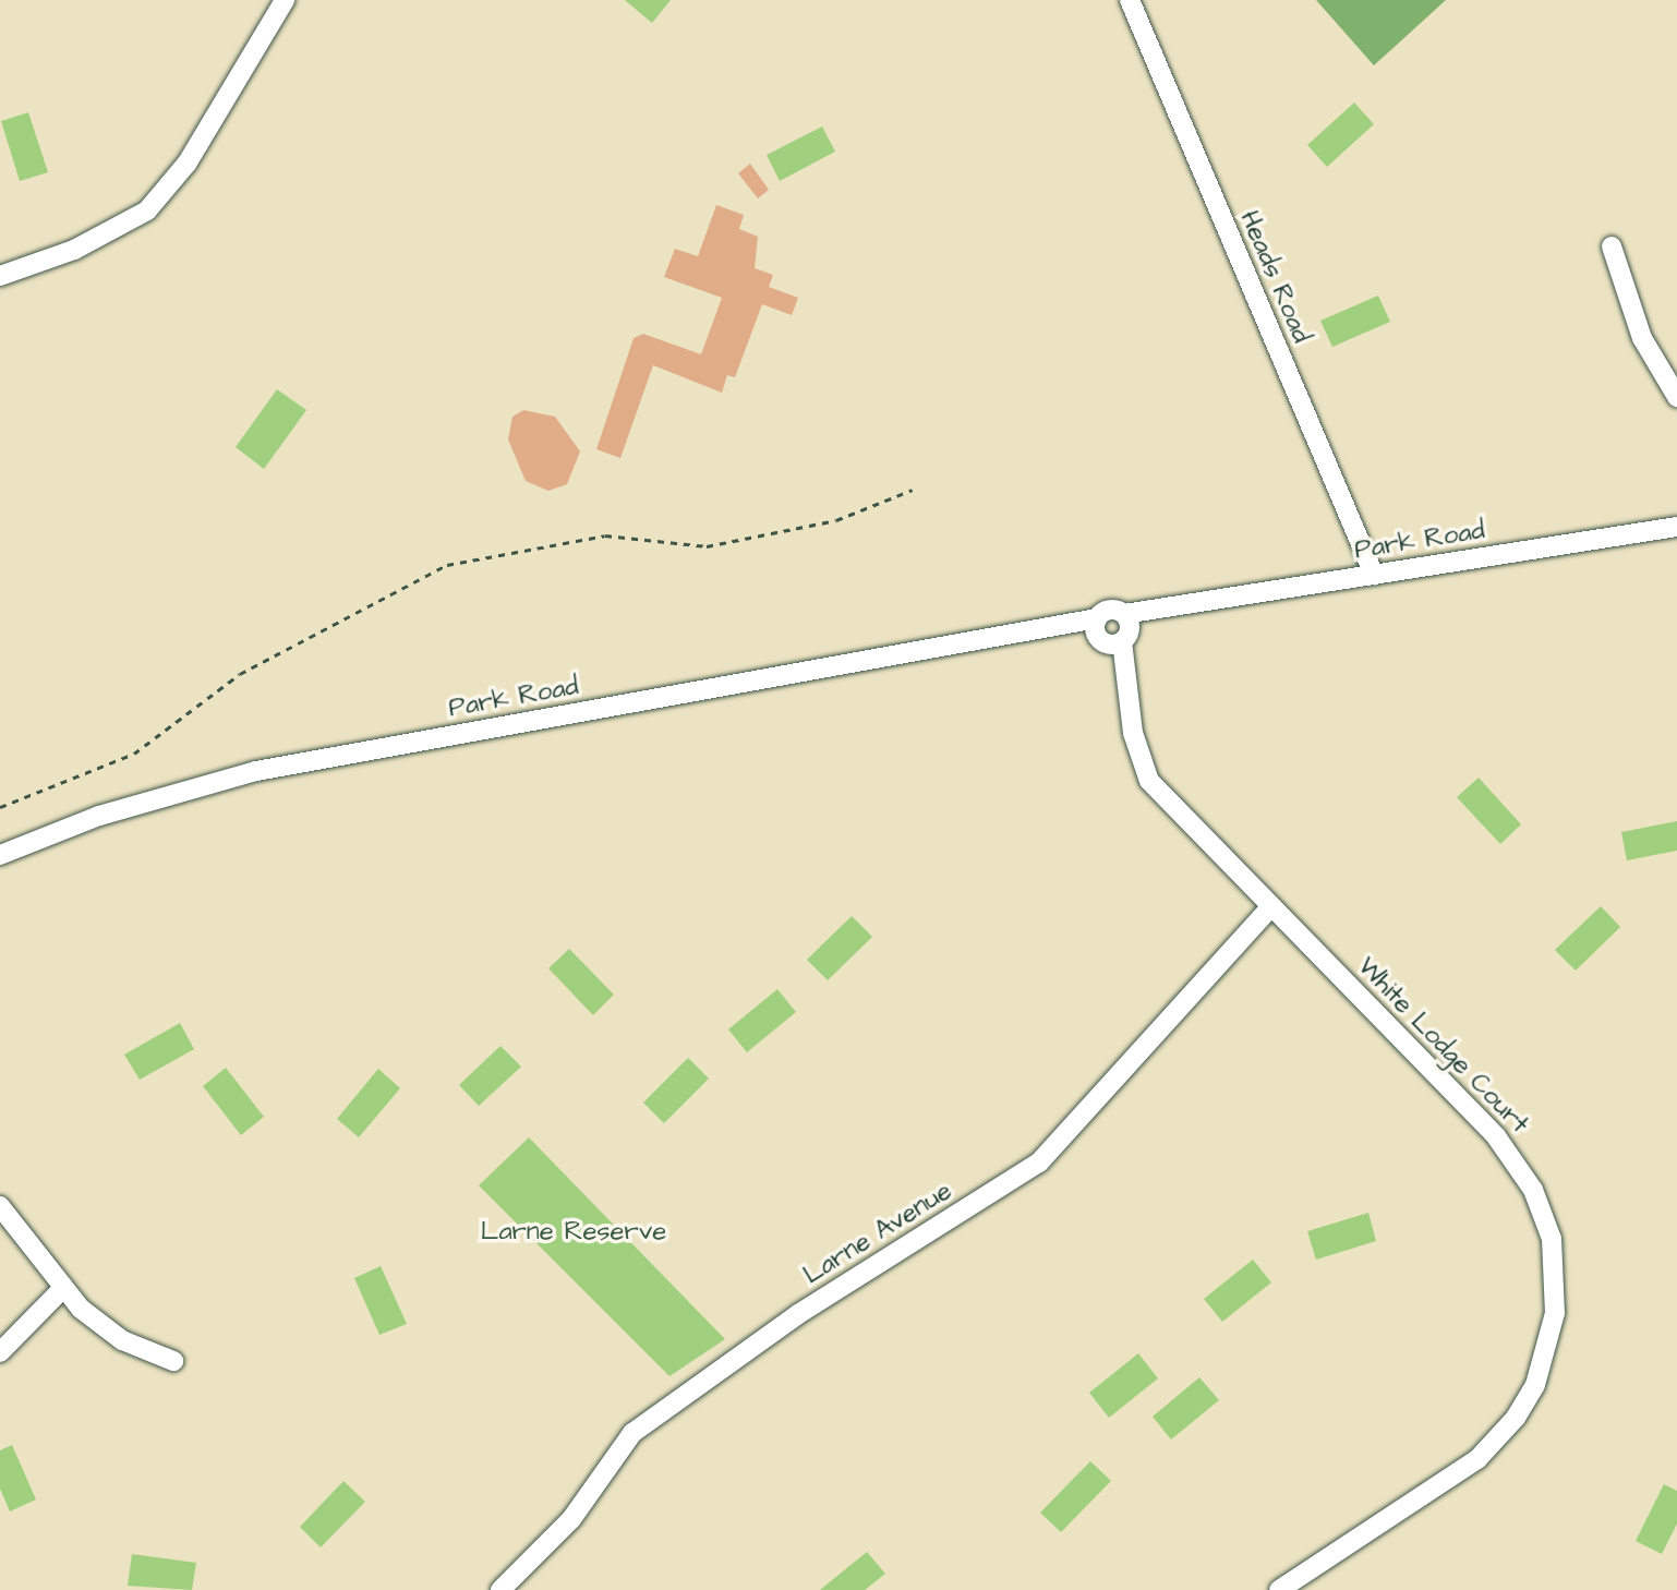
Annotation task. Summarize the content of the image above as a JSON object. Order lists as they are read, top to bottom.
{
  "streets": {
    "street": [
      "Heads Road",
      "Park Road",
      "White Lodge Court",
      "Larne Avenue"
    ]
  },
  "crossings": [
    ["Heads Road", "Park Road"],
    ["Park Road", "White Lodge Court"],
    ["White Lodge Court", "Larne Avenue"]
  ],
  "parks": ["Larne Reserve"]
}
